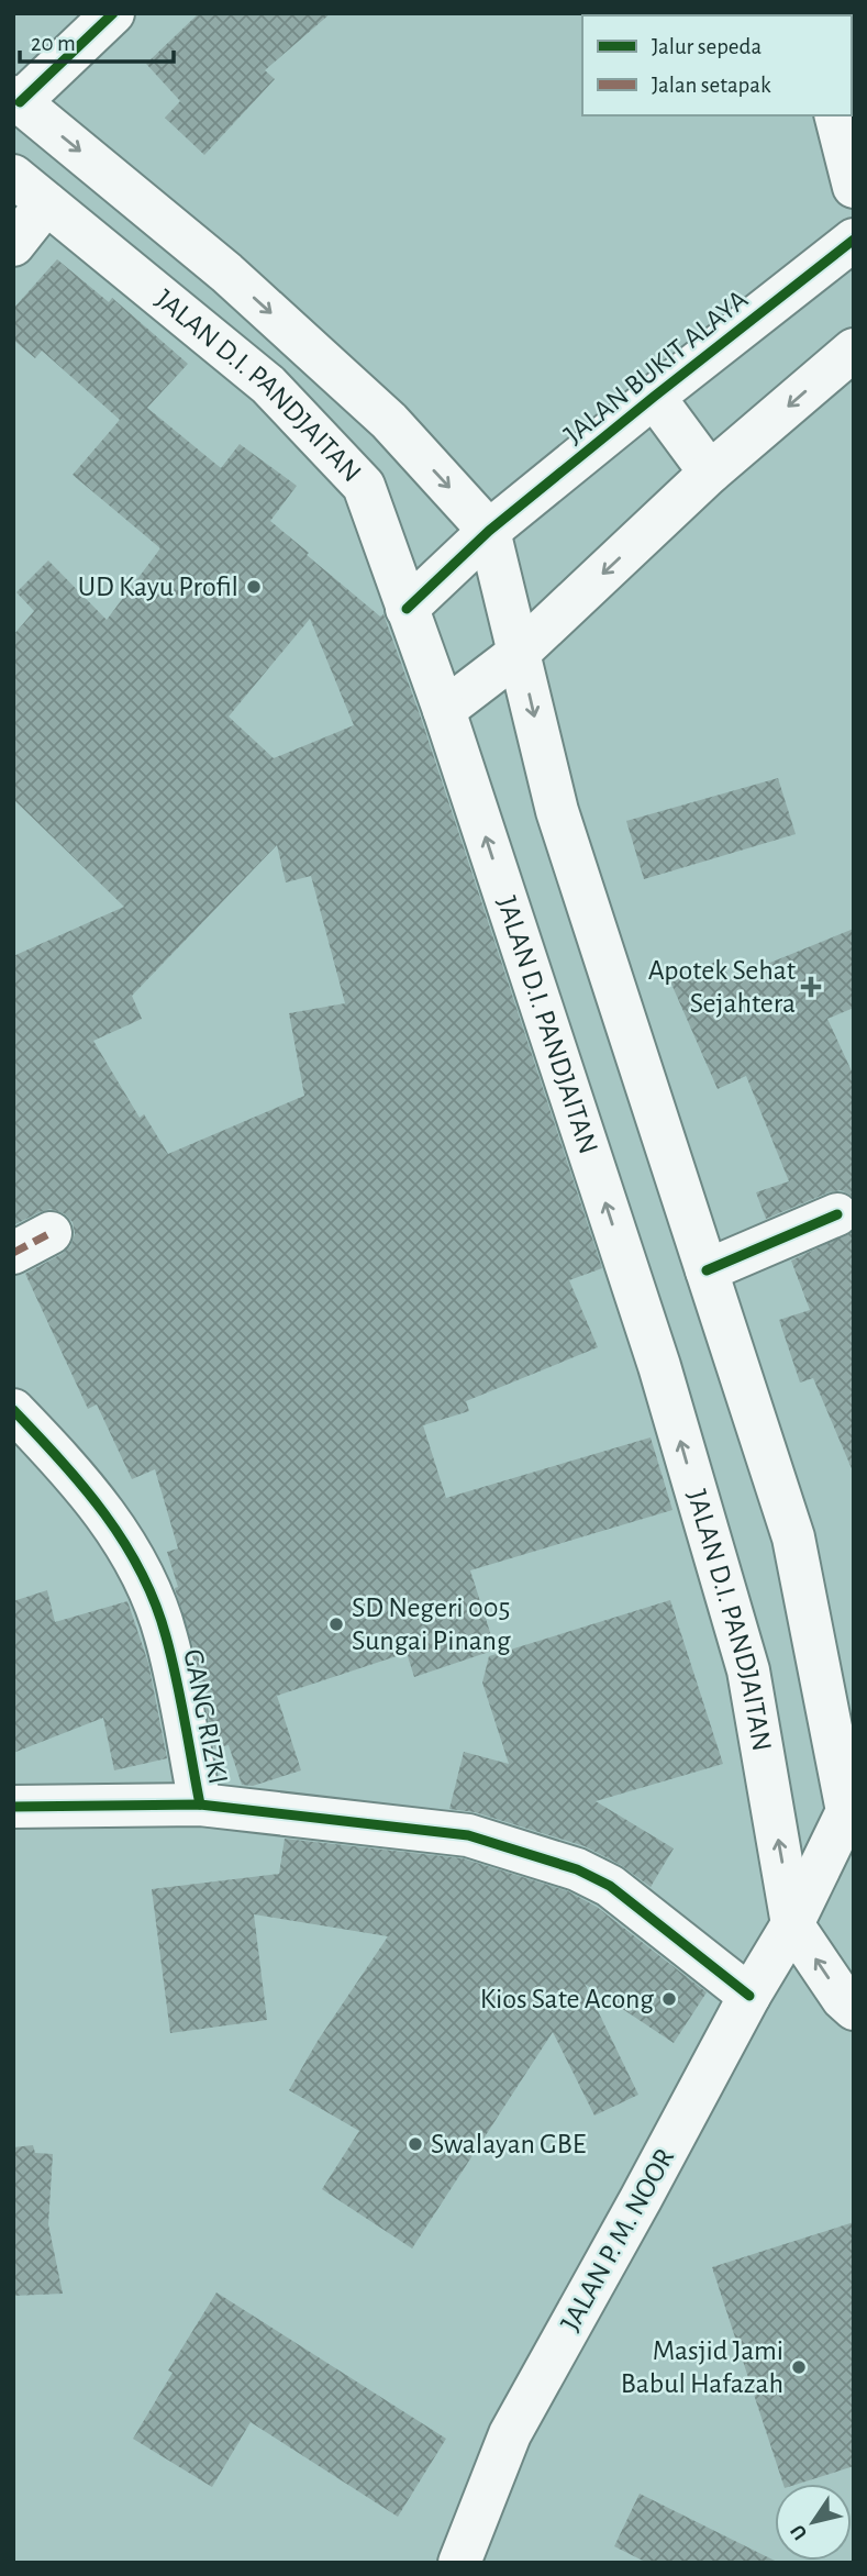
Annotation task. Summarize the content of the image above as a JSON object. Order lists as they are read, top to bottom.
{
  "streets": {
    "main road": [
      "JALAN BUKIT ALAYA",
      "JALAN D.I. PANDJAITAN",
      "GANG RIZKI",
      "JALAN P. M. NOOR"
    ]
  },
  "crossings": [
    ["JALAN BUKIT ALAYA", "JALAN D.I. PANDJAITAN"],
    ["JALAN D.I. PANDJAITAN", "JALAN P. M. NOOR"]
  ],
  "places": {
    "other": [
      "UD Kayu Profil",
      "SD Negeri 005 Sungai Pinang",
      "Kios Sate Acong",
      "Swalayan GBE",
      "Masjid Jami Babul Hafazah"
    ],
    "health": ["Apotek Sehat Sejahtera"]
  },
  "legend": ["Jalur sepeda", "Jalan setapak"],
  "scale_bar": "20 m",
  "north": "bottom left"
}
